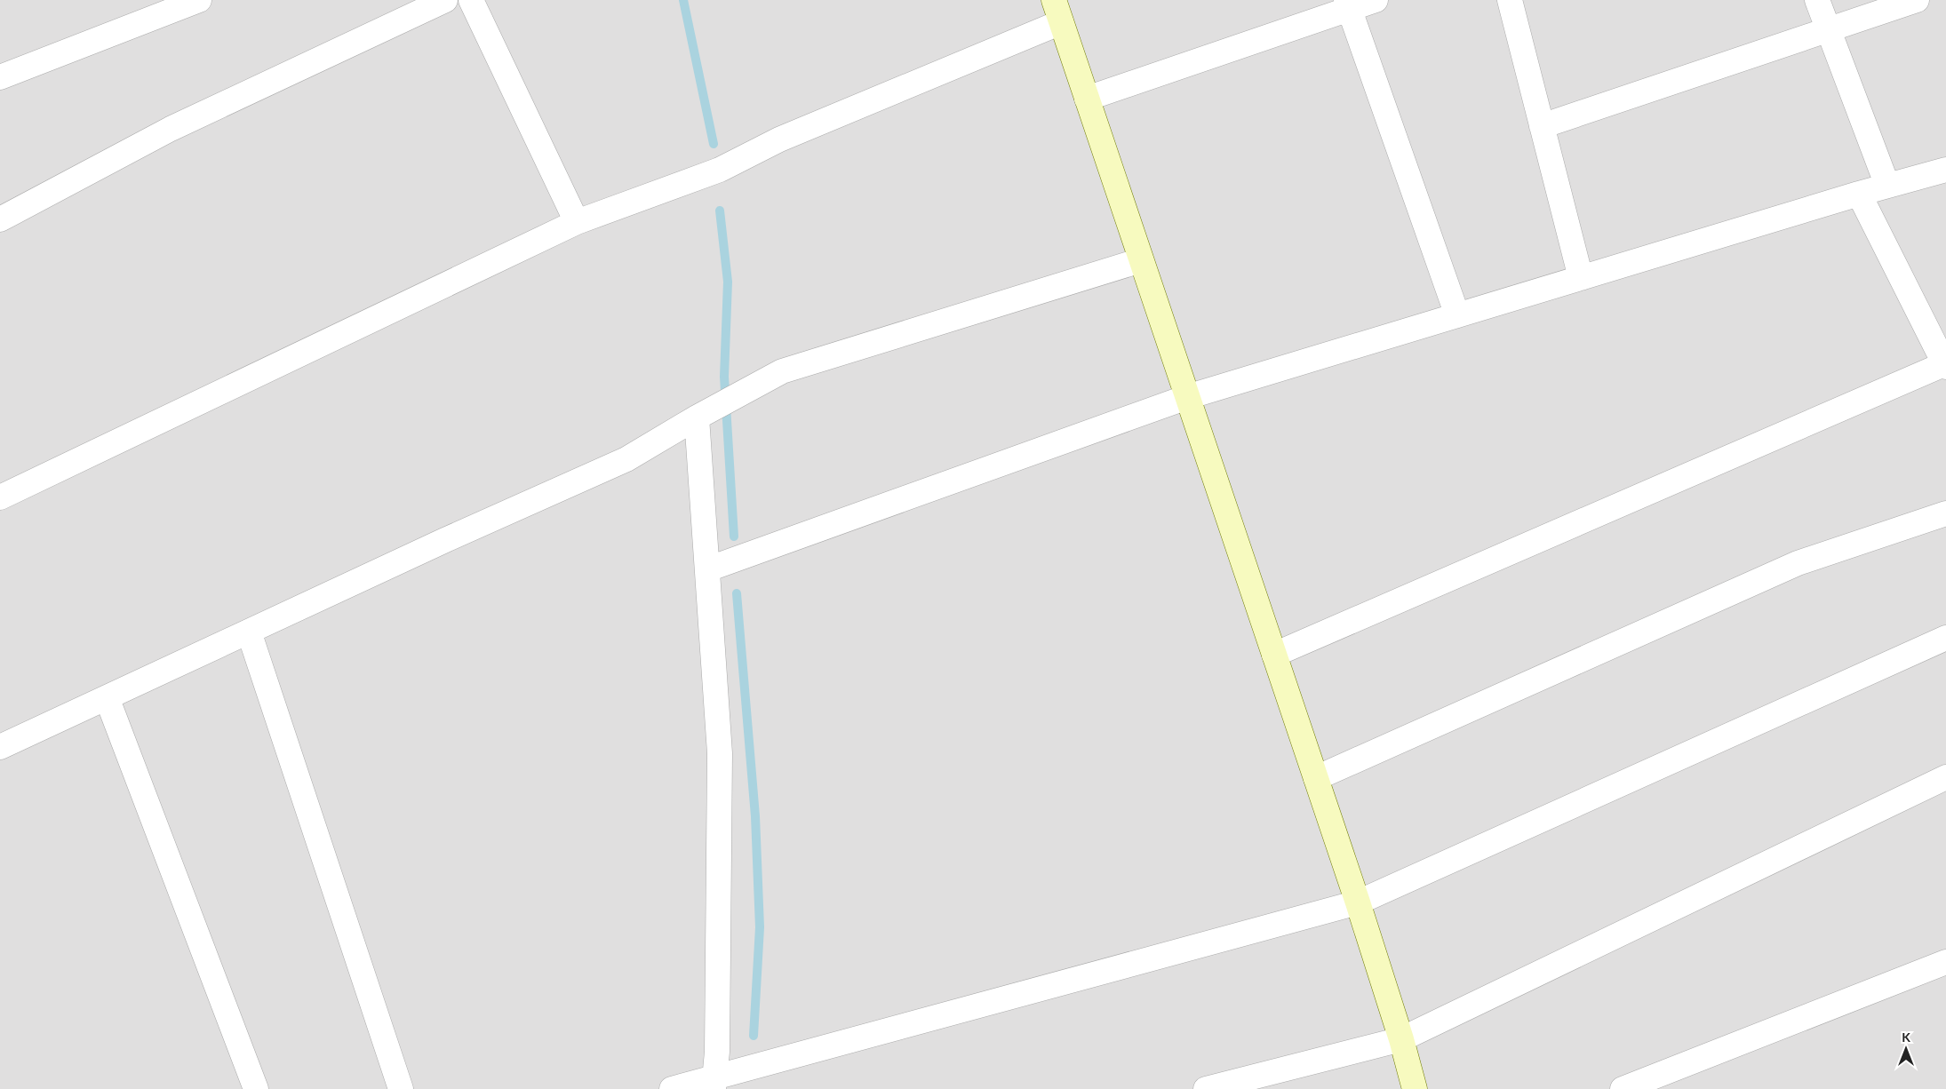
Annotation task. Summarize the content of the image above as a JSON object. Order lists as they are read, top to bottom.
{
  "north": "top"
}
